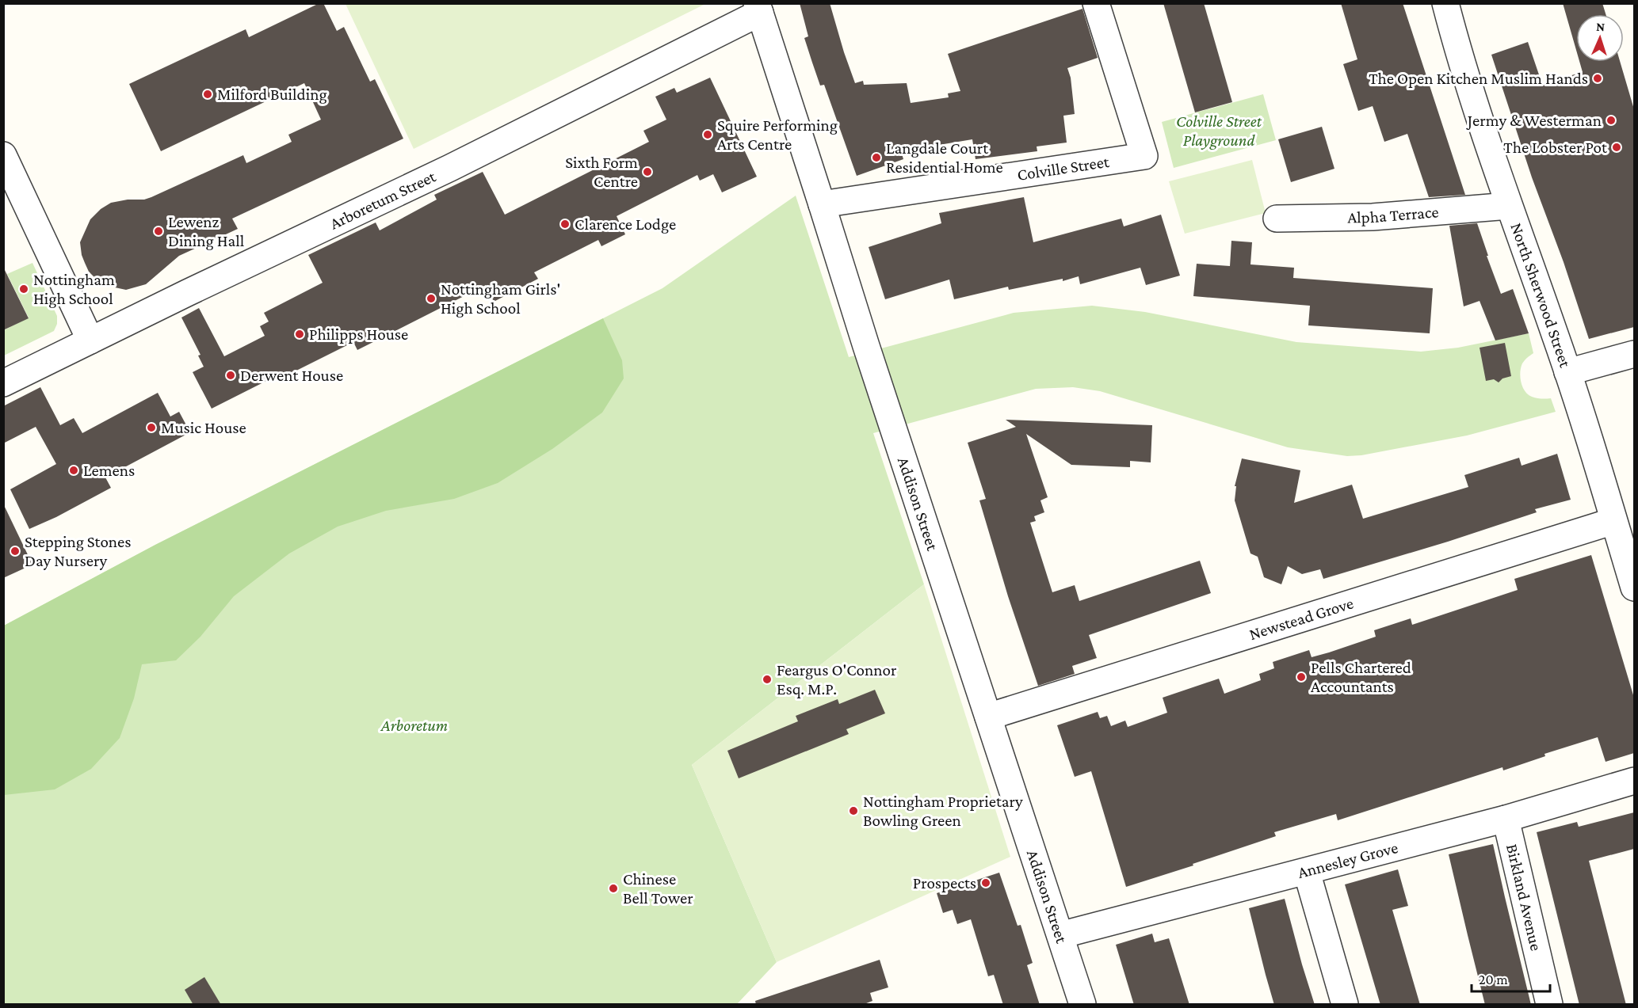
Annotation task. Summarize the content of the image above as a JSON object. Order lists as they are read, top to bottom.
{
  "streets": {
    "street": [
      "Colville Street",
      "Arboretum Street",
      "Alpha Terrace",
      "North Sherwood Street",
      "Addison Street",
      "Newstead Grove",
      "Annesley Grove",
      "Birkland Avenue"
    ]
  },
  "crossings": [
    ["Colville Street", "Addison Street"],
    ["Arboretum Street", "Addison Street"],
    ["Alpha Terrace", "North Sherwood Street"],
    ["North Sherwood Street", "Newstead Grove"],
    ["Addison Street", "Newstead Grove"],
    ["Addison Street", "Annesley Grove"],
    ["Annesley Grove", "Birkland Avenue"]
  ],
  "parks": ["Colville Street Playground", "Arboretum"],
  "places": [
    "The Open Kitchen Muslim Hands",
    "Milford Building",
    "Jermy & Westerman",
    "Squire Performing Arts Centre",
    "The Lobster Pot",
    "Langdale Court Residential Home",
    "Sixth Form Centre",
    "Clarence Lodge",
    "Lewenz Dining Hall",
    "Nottingham High School",
    "Nottingham Girls' High School",
    "Philipps House",
    "Derwent House",
    "Music House",
    "Lemens",
    "Stepping Stones Day Nursery",
    "Pells Chartered Accountants",
    "Feargus O'Connor Esq. M.P.",
    "Nottingham Proprietary Bowling Green",
    "Prospects",
    "Chinese Bell Tower"
  ],
  "scale_bar": "20 m",
  "north": "top"
}
